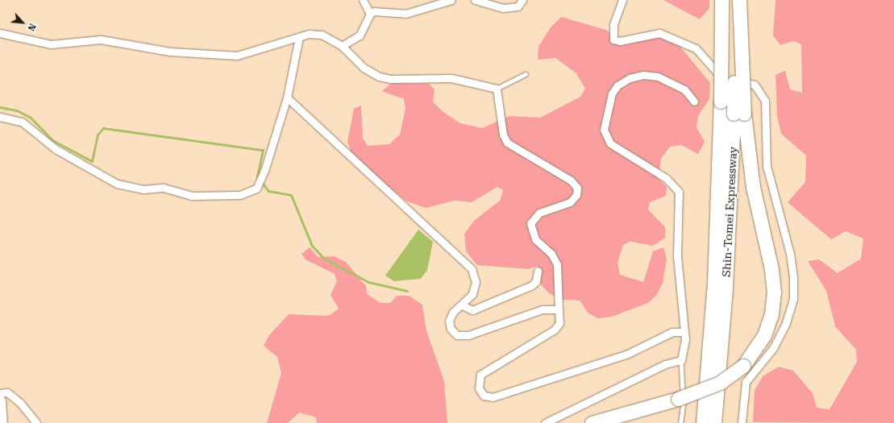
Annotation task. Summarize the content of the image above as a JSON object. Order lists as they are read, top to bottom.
{
  "streets": {
    "highway": ["Shin-Tomei Expressway"]
  },
  "north": "bottom right"
}
